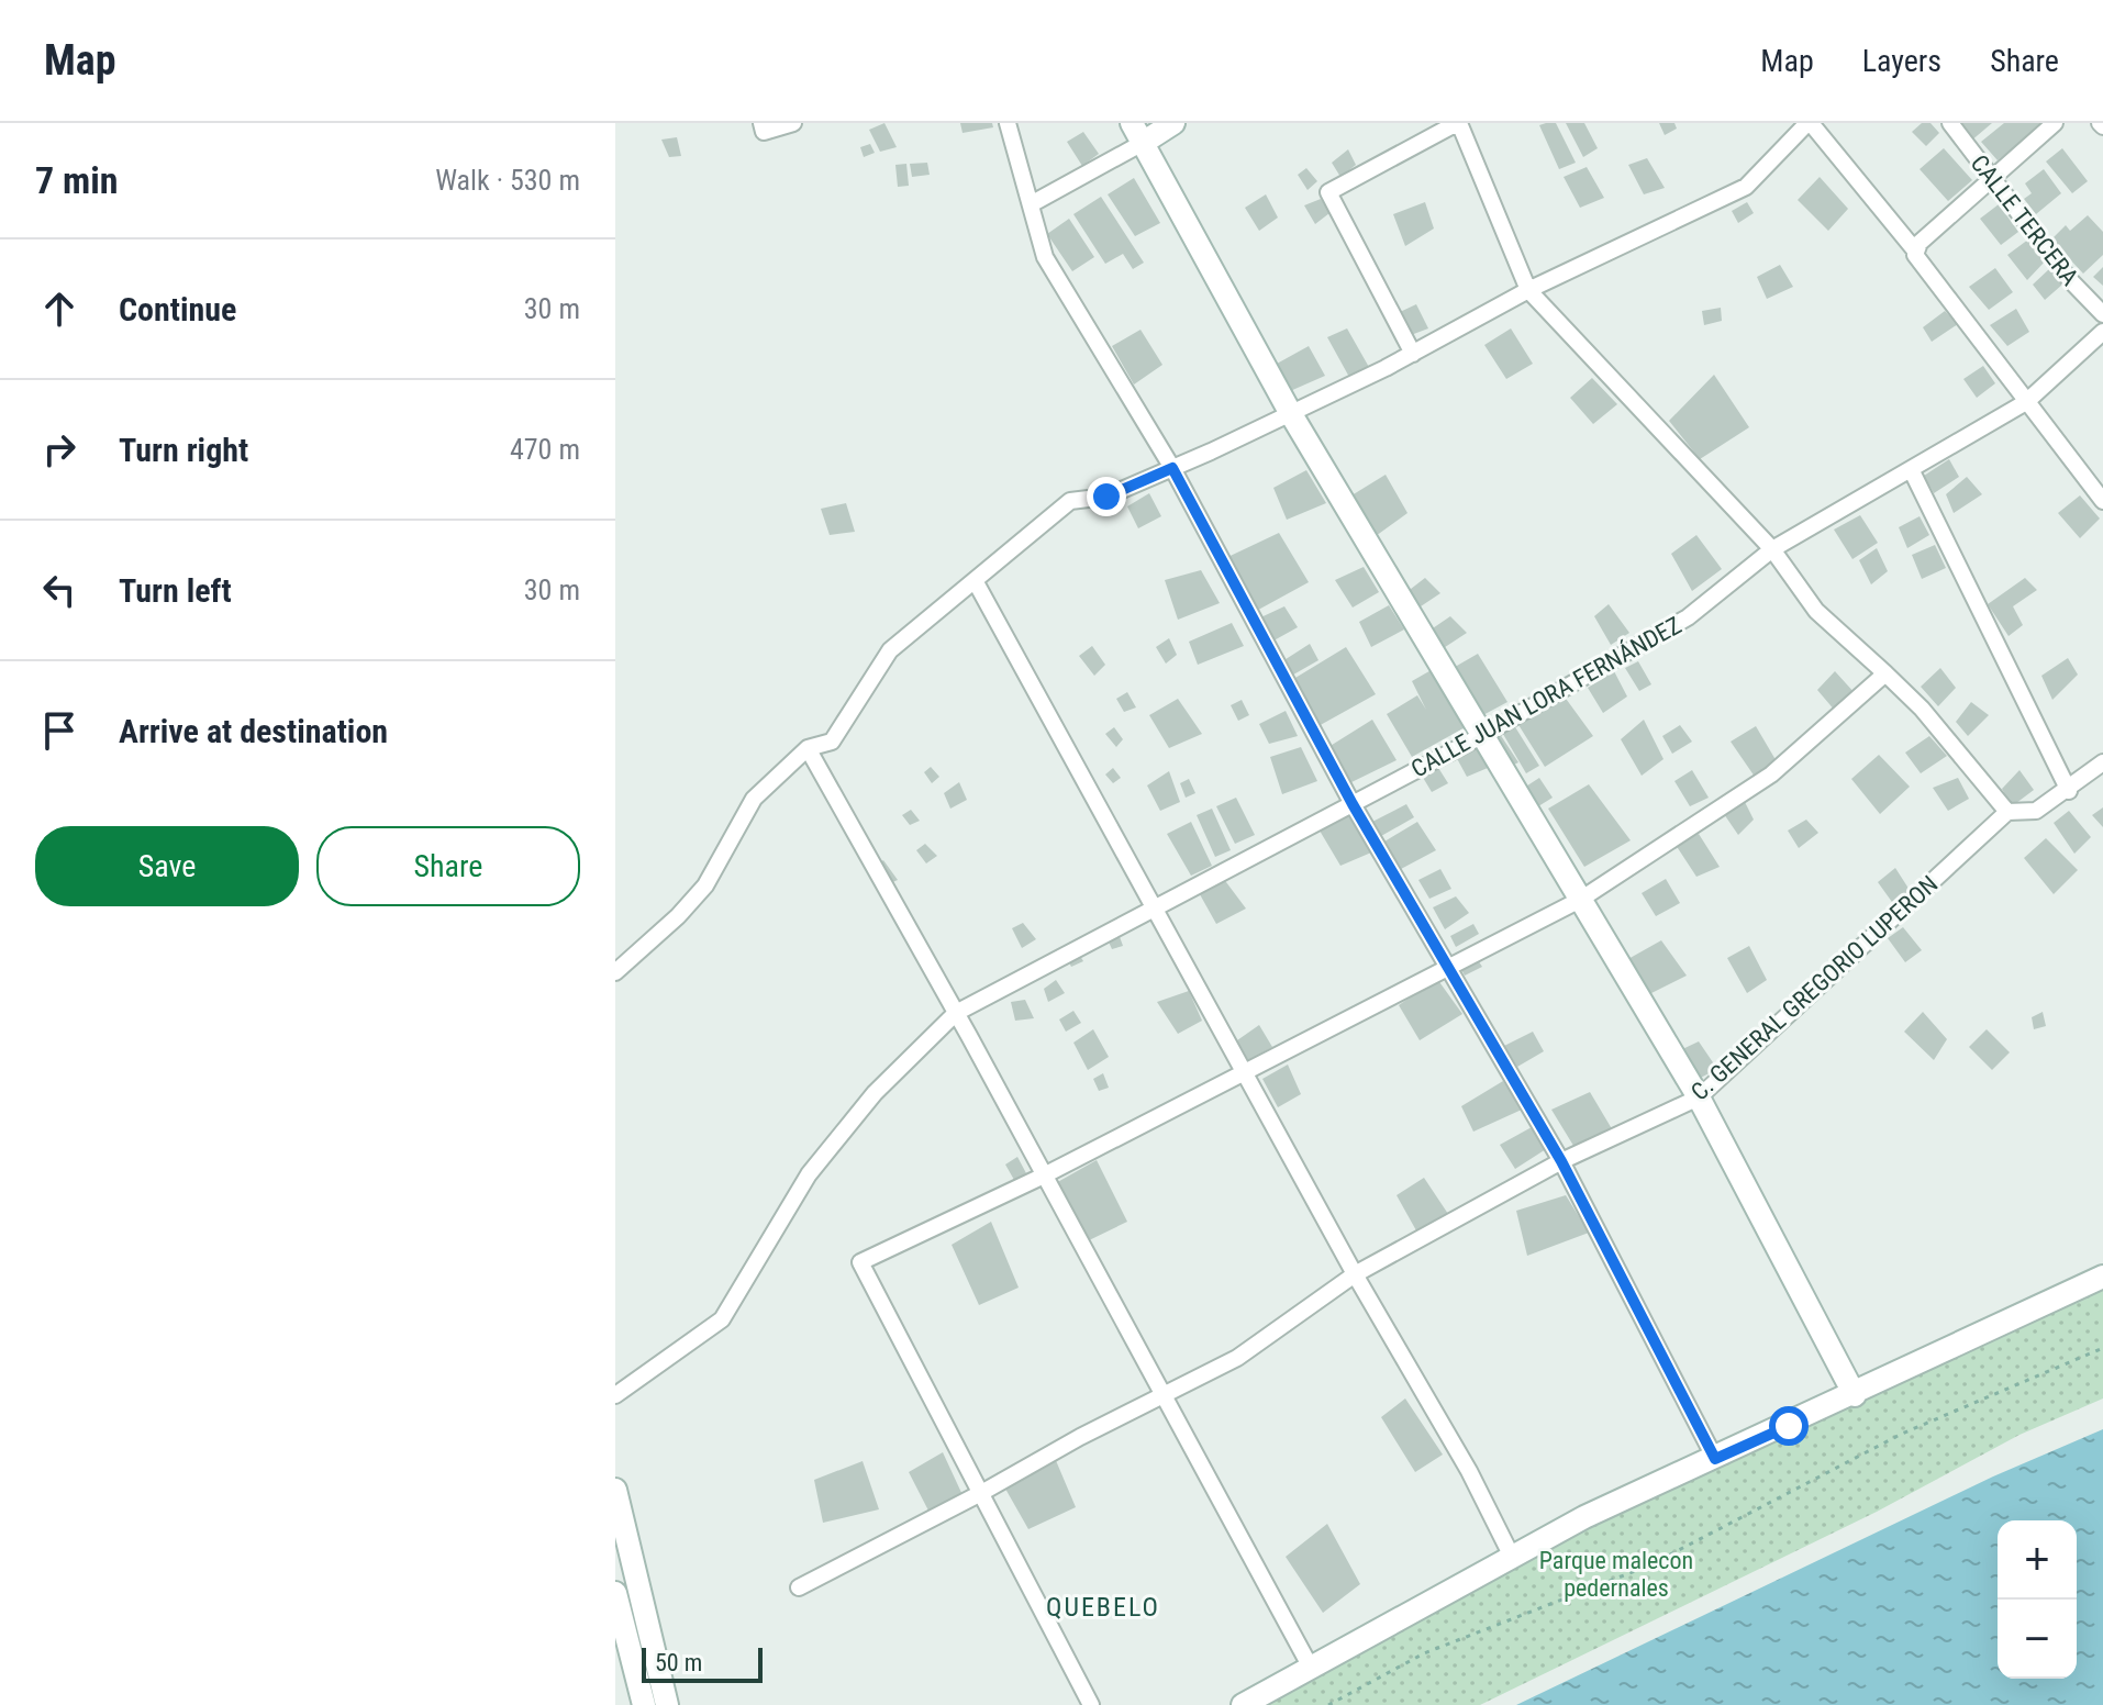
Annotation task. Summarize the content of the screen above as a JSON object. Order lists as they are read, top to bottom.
{
  "streets": {
    "street": ["CALLE TERCERA", "CALLE JUAN LORA FERNÁNDEZ", "C. GENERAL GREGORIO LUPERON"]
  },
  "districts": ["QUEBELO"],
  "parks": ["Parque malecon pedernales"],
  "scale_bar": "50 m",
  "page": {
    "header": "Map",
    "nav": ["Map", "Layers", "Share"],
    "heading": ["7 min", "Walk · 530 m"],
    "list": [
      ["Continue", "30 m"],
      ["Turn right", "470 m"],
      ["Turn left", "30 m"],
      "Arrive at destination"
    ],
    "buttons": ["Save", "Share"],
    "map_buttons": ["+", "−"],
    "scale": "50 m"
  }
}
